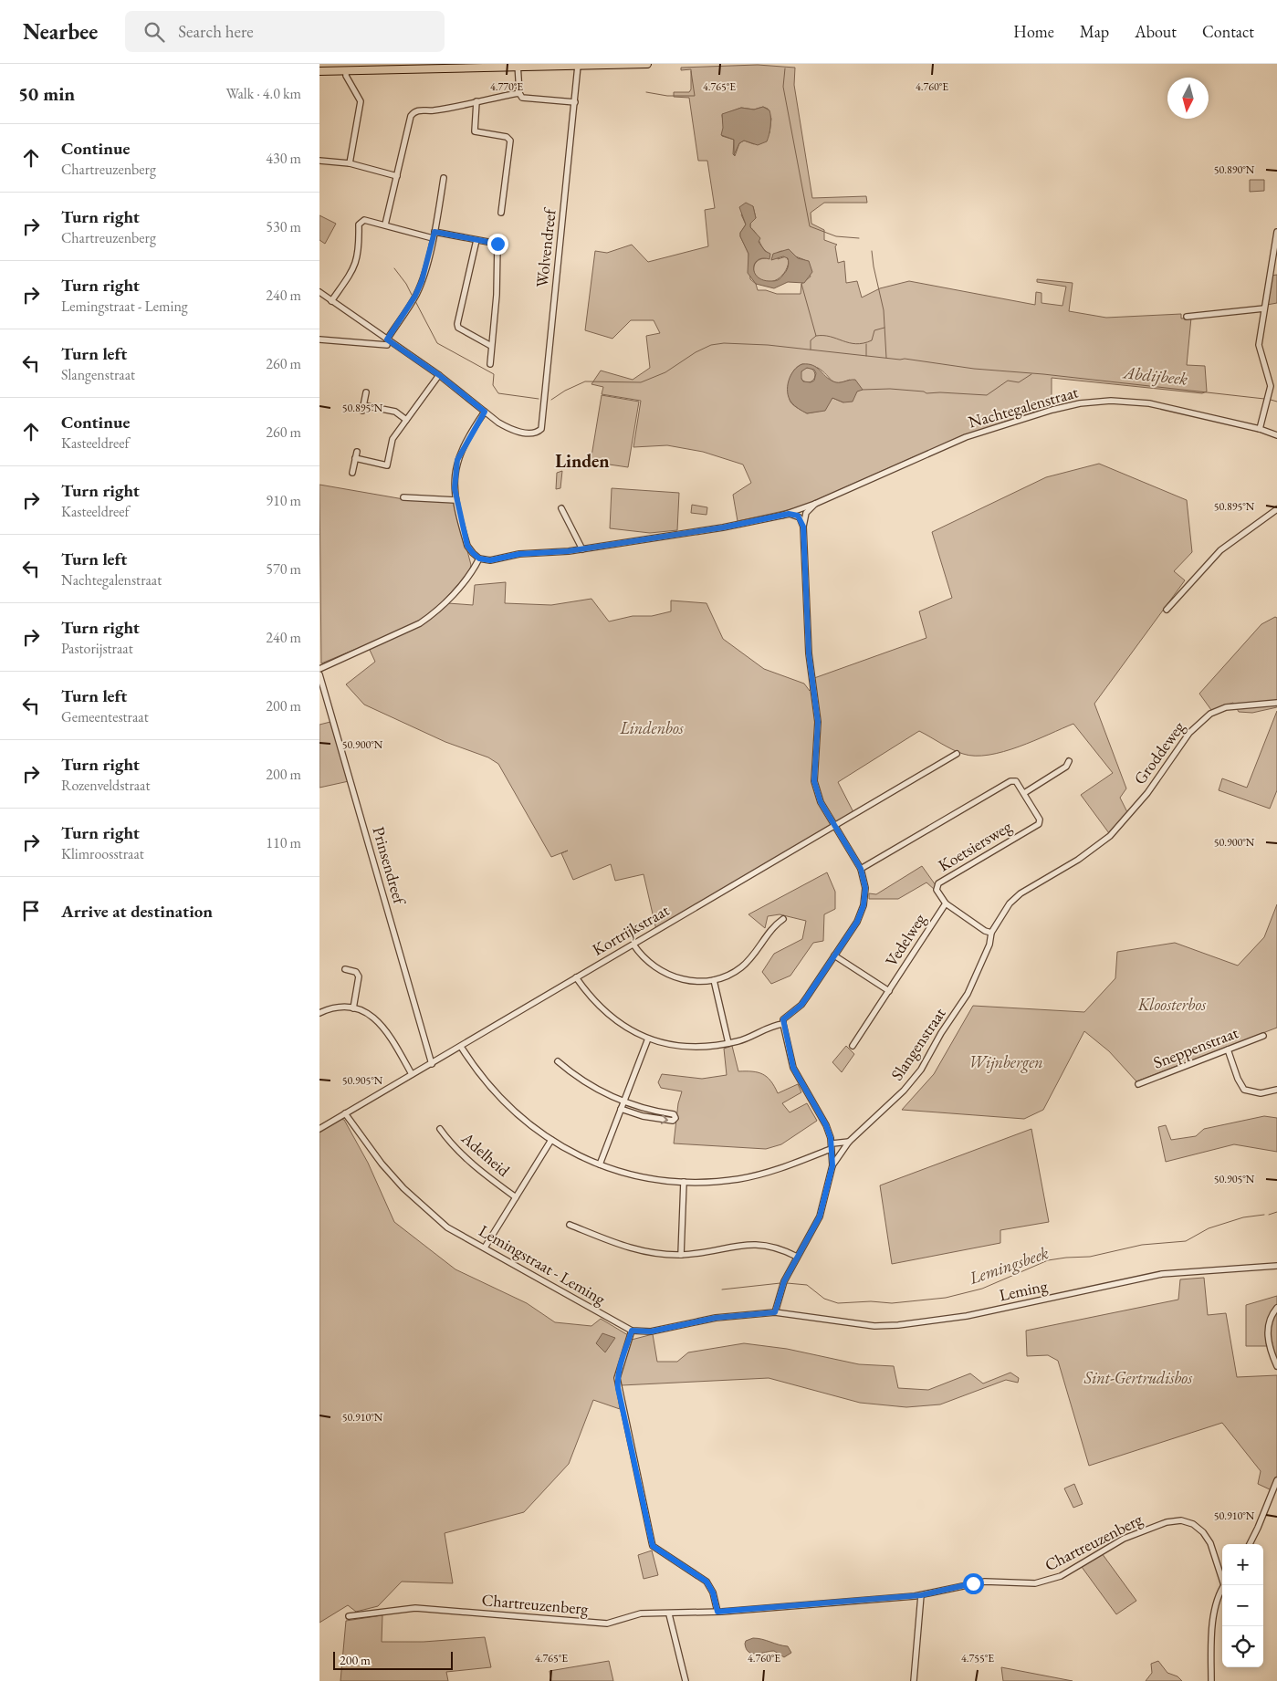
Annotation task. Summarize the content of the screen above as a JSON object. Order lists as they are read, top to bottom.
{
  "streets": {
    "street": [
      "Wolvendreef",
      "Nachtegalenstraat",
      "Groddeweg",
      "Koetsiersweg",
      "Prinsendreef",
      "Kortrijkstraat",
      "Vedelweg",
      "Slangenstraat",
      "Sneppenstraat",
      "Adelheid",
      "Lemingstraat - Leming",
      "Leming",
      "Chartreuzenberg"
    ]
  },
  "crossings": [
    ["Groddeweg", "Slangenstraat"],
    ["Koetsiersweg", "Vedelweg"],
    ["Prinsendreef", "Kortrijkstraat"],
    ["Kortrijkstraat", "Lemingstraat - Leming"],
    ["Slangenstraat", "Lemingstraat - Leming"],
    ["Slangenstraat", "Leming"],
    ["Lemingstraat - Leming", "Leming"]
  ],
  "districts": ["Linden"],
  "water": ["Abdijbeek", "Lemingsbeek"],
  "parks": [
    "Lindenbos",
    "Kloosterbos",
    "Wijnbergen",
    "Sint-Gertrudisbos"
  ],
  "scale_bar": "200 m",
  "north": "bottom",
  "page": {
    "header": "Nearbee",
    "search": "Search here",
    "nav": [
      "Home",
      "Map",
      "About",
      "Contact"
    ],
    "heading": ["50 min", "Walk · 4.0 km"],
    "list": [
      ["Continue", "Chartreuzenberg", "430 m"],
      ["Turn right", "Chartreuzenberg", "530 m"],
      ["Turn right", "Lemingstraat - Leming", "240 m"],
      ["Turn left", "Slangenstraat", "260 m"],
      ["Continue", "Kasteeldreef", "260 m"],
      ["Turn right", "Kasteeldreef", "910 m"],
      ["Turn left", "Nachtegalenstraat", "570 m"],
      ["Turn right", "Pastorijstraat", "240 m"],
      ["Turn left", "Gemeentestraat", "200 m"],
      ["Turn right", "Rozenveldstraat", "200 m"],
      ["Turn right", "Klimroosstraat", "110 m"],
      "Arrive at destination"
    ],
    "map_buttons": ["+", "−"],
    "scale": "200 m"
  },
  "coordinates": [
    "4.770°E",
    "4.765°E",
    "4.760°E",
    "50.890°N",
    "50.895°N",
    "50.900°N",
    "50.905°N",
    "50.910°N",
    "4.755°E"
  ]
}
